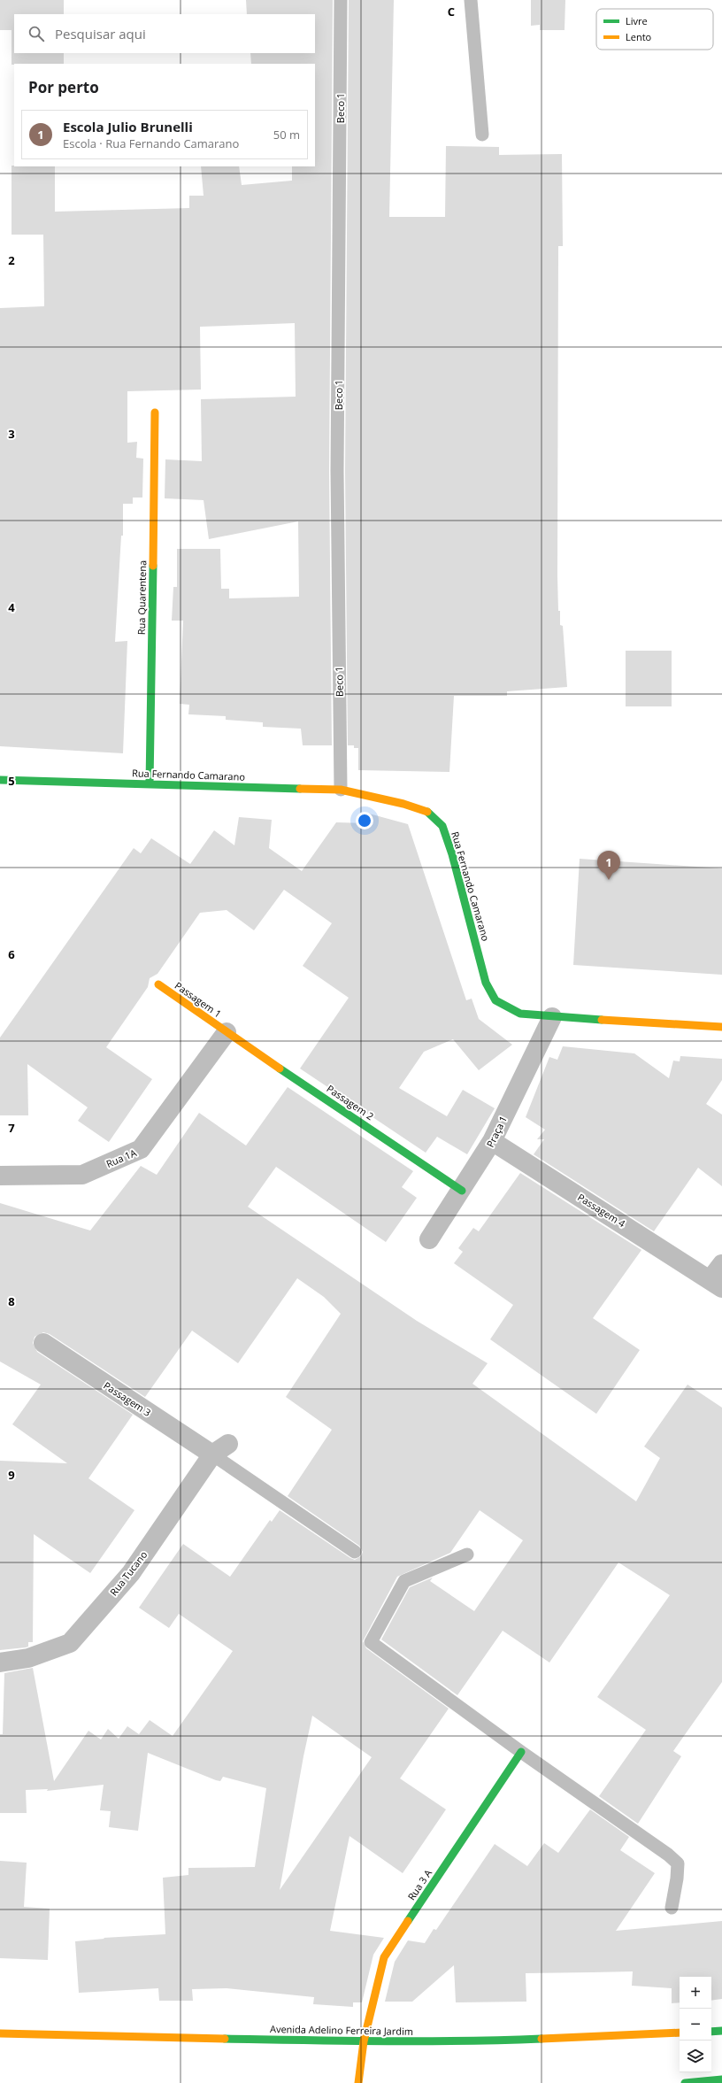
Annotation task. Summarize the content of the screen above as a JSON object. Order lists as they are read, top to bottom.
{
  "streets": {
    "street": [
      "Rua Quarentena",
      "Rua Fernando Camarano",
      "Passagem 1",
      "Passagem 2",
      "Praça 1",
      "Rua 1A",
      "Passagem 4",
      "Passagem 3",
      "Rua Tucano",
      "Rua 3 A",
      "Avenida Adelino Ferreira Jardim"
    ],
    "lane": ["Beco 1"]
  },
  "crossings": [
    ["Beco 1", "Rua Fernando Camarano"],
    ["Rua Quarentena", "Rua Fernando Camarano"],
    ["Rua Fernando Camarano", "Praça 1"],
    ["Passagem 1", "Passagem 2"],
    ["Passagem 1", "Rua 1A"],
    ["Passagem 2", "Praça 1"],
    ["Passagem 2", "Rua 1A"],
    ["Praça 1", "Passagem 4"],
    ["Passagem 3", "Rua Tucano"],
    ["Rua 3 A", "Avenida Adelino Ferreira Jardim"]
  ],
  "legend": ["Livre", "Lento"],
  "page": {
    "search": "Pesquisar aqui",
    "heading": "Por perto",
    "list": [
      {
        "mark": "1",
        "name": "Escola Julio Brunelli",
        "note": "Escola · Rua Fernando Camarano",
        "value": "50 m"
      }
    ],
    "pins": "1",
    "map_buttons": ["+", "−"]
  },
  "grid": {
    "columns": ["C"],
    "rows": [
      "2",
      "3",
      "4",
      "5",
      "6",
      "7",
      "8",
      "9"
    ]
  }
}
